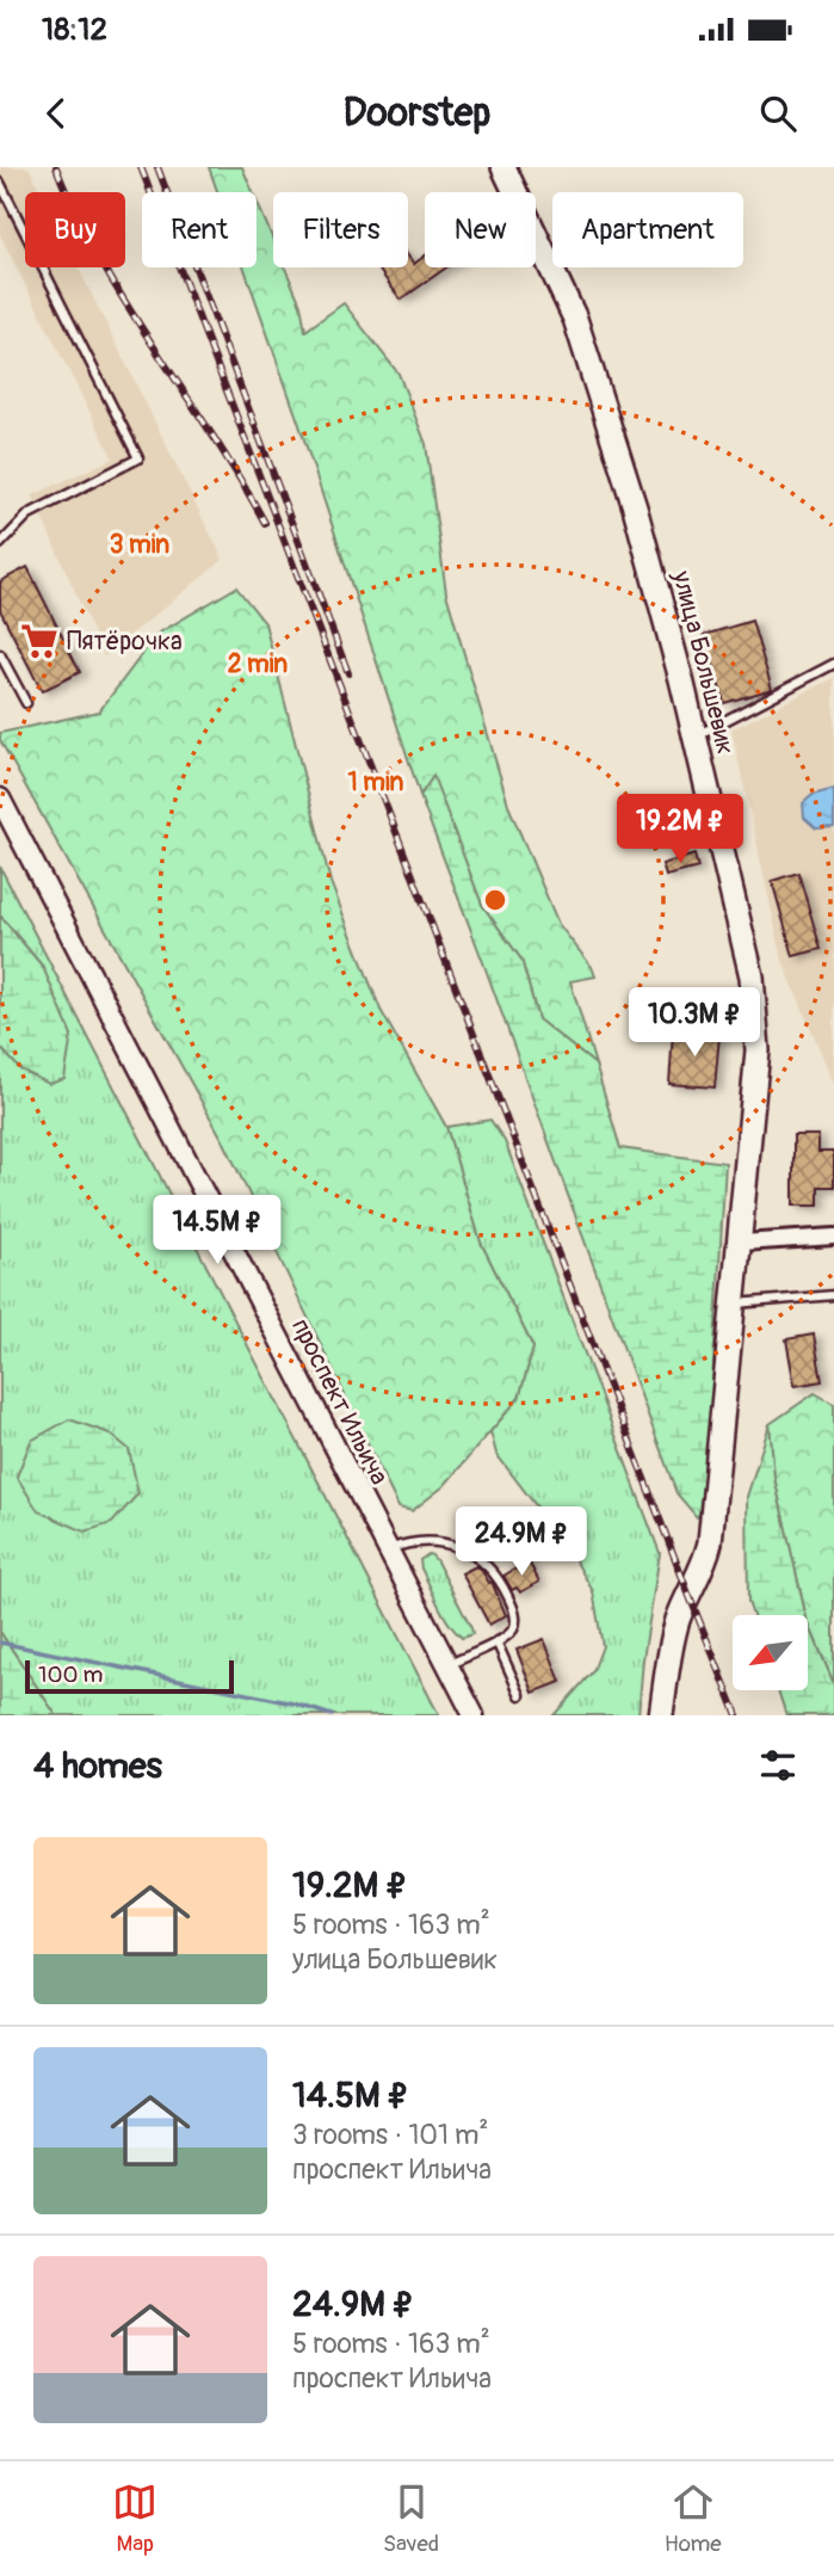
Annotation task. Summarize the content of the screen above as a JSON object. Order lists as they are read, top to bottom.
{
  "streets": {
    "main road": ["улица Большевик"],
    "street": ["проспект Ильича"]
  },
  "places": {
    "supermarket": ["Пятёрочка"]
  },
  "scale_bar": "100 m",
  "north": "bottom left",
  "page": {
    "status": "18:12",
    "header": "Doorstep",
    "chip": [
      "Buy",
      "Rent",
      "Filters",
      "New",
      "Apartment"
    ],
    "price": [
      "19.2M ₽",
      "10.3M ₽",
      "14.5M ₽",
      "24.9M ₽"
    ],
    "scale": "100 m",
    "heading": "4 homes",
    "list": [
      {
        "name": "19.2M ₽",
        "note": "5 rooms · 163 m² · улица Большевик"
      },
      {
        "name": "14.5M ₽",
        "note": "3 rooms · 101 m² · проспект Ильича"
      },
      {
        "name": "24.9M ₽",
        "note": "5 rooms · 163 m² · проспект Ильича"
      }
    ],
    "tabs": ["Map", "Saved", "Home"]
  },
  "rings": ["3 min", "2 min", "1 min"]
}
